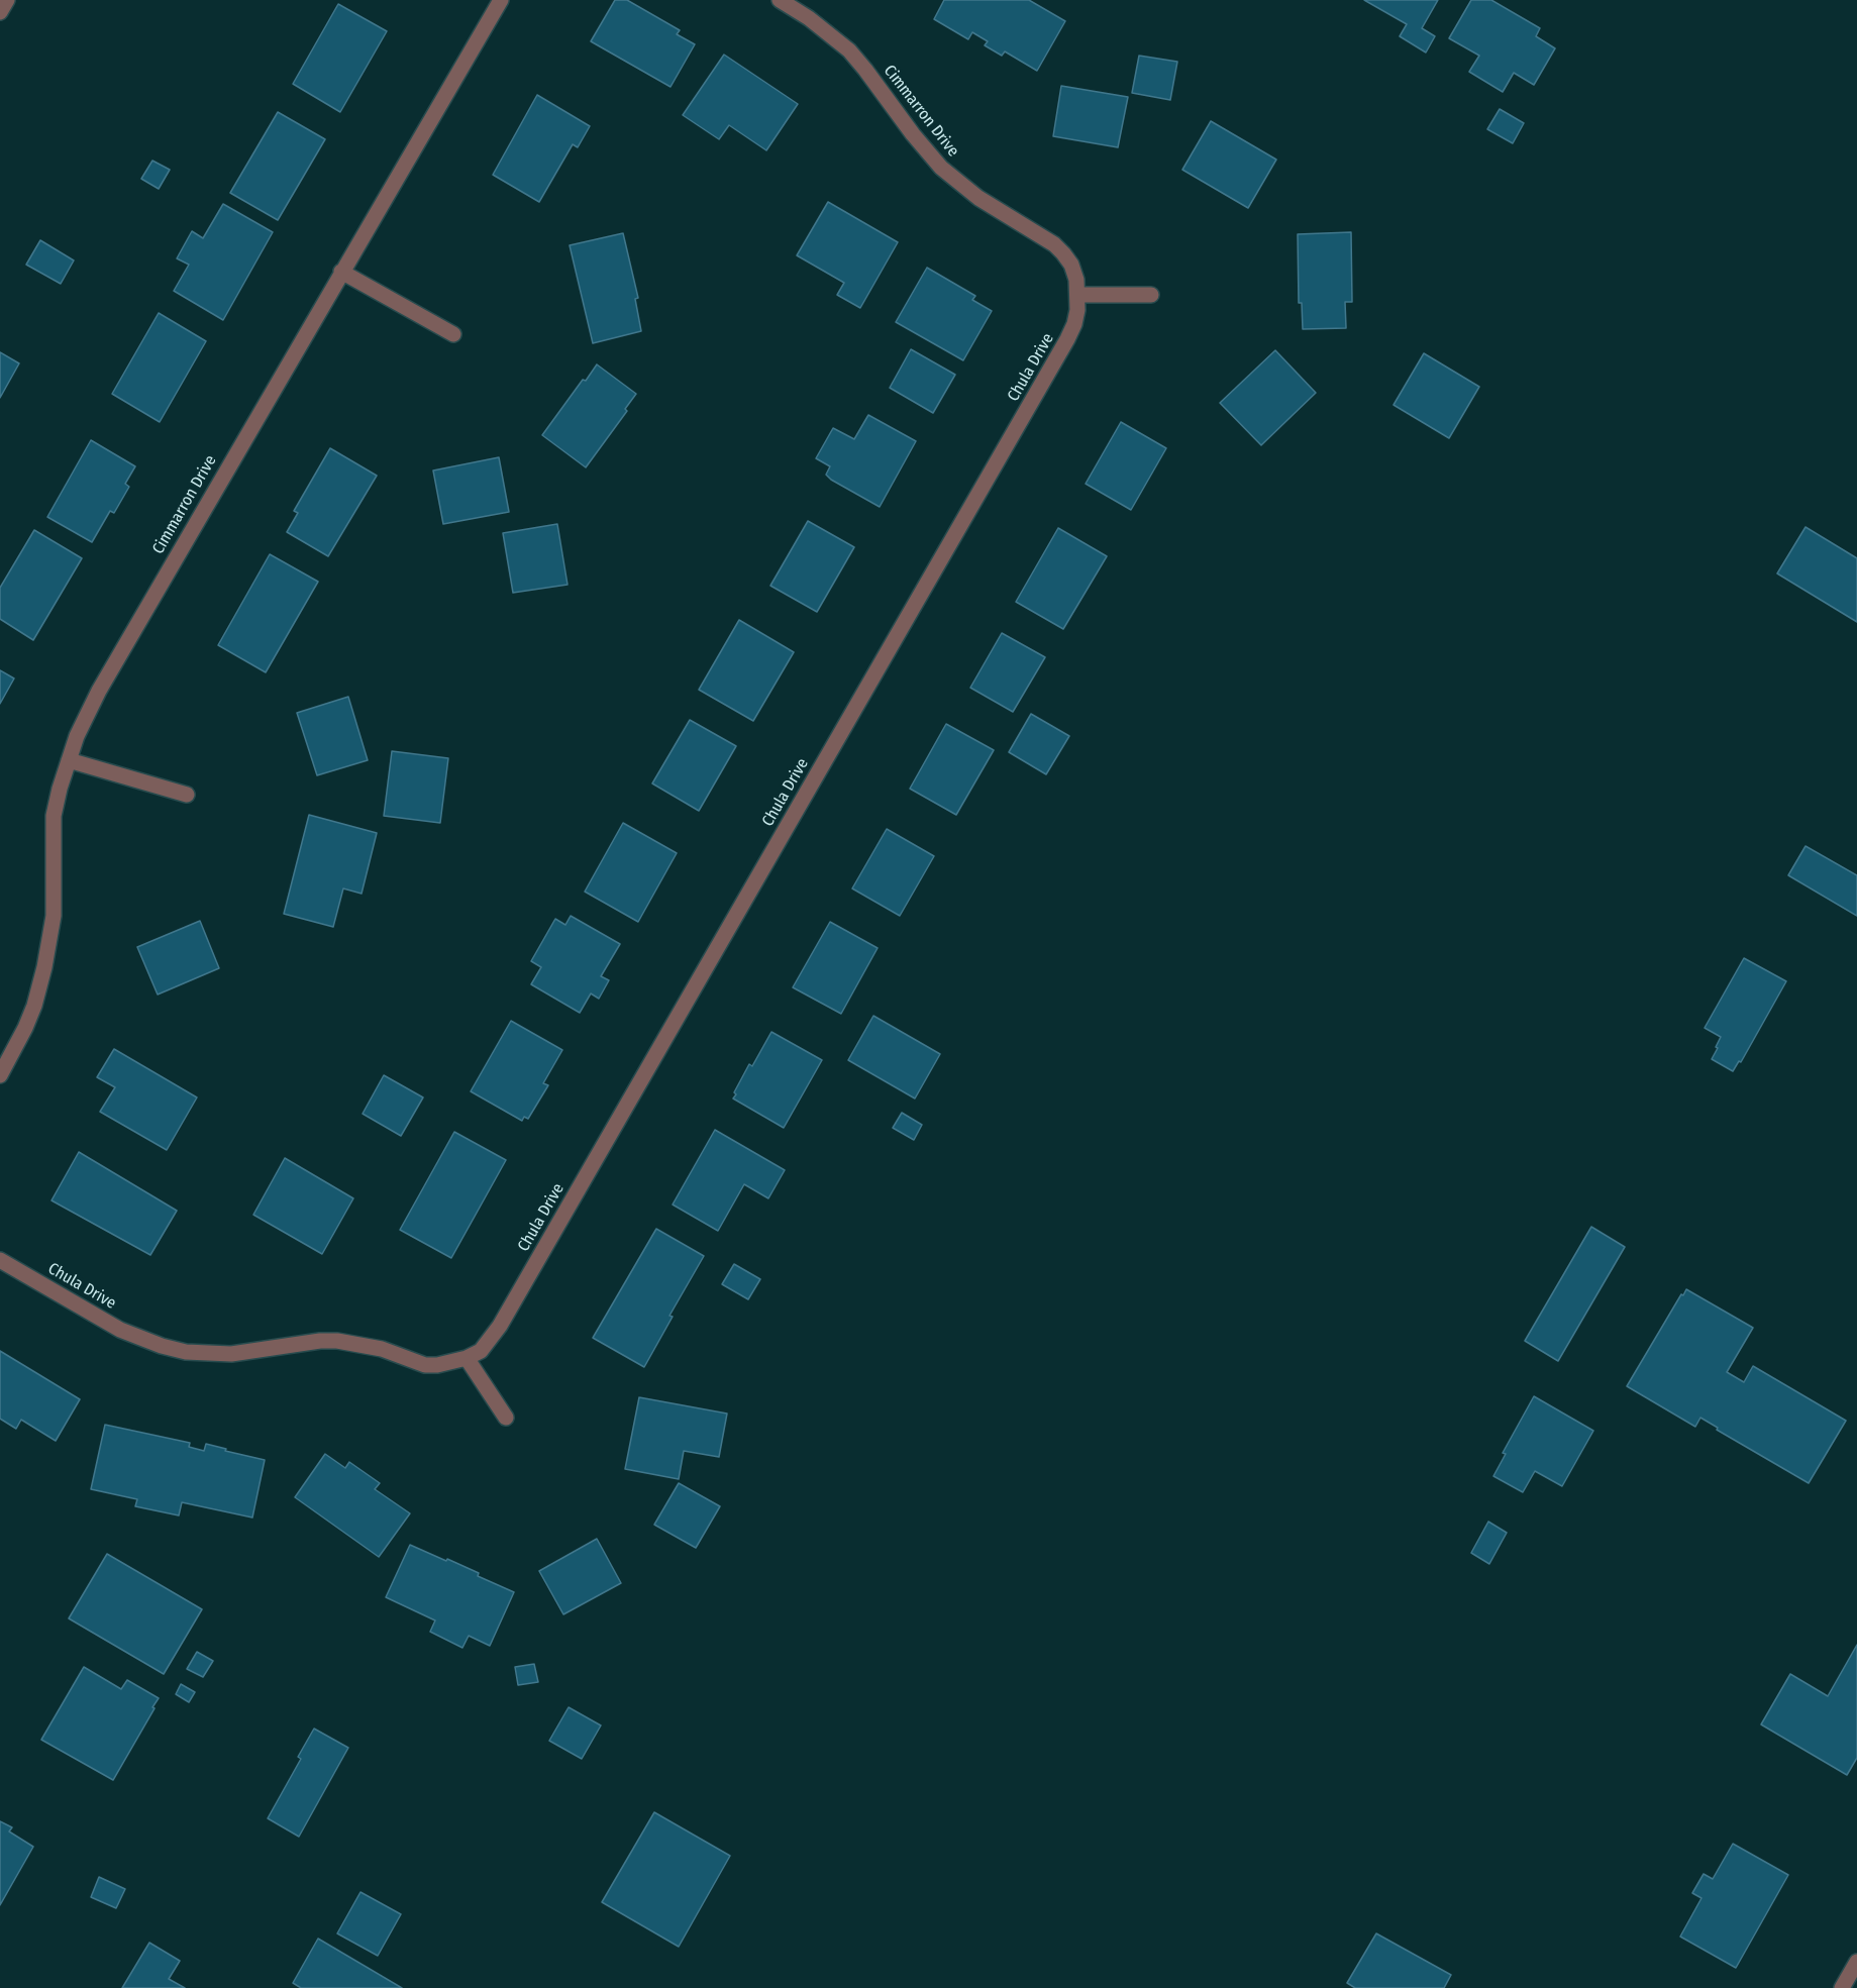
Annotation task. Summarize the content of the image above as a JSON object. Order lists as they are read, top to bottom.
{
  "streets": {
    "street": ["Cimmarron Drive", "Chula Drive"]
  },
  "crossings": [
    ["Cimmarron Drive", "Chula Drive"]
  ]
}
